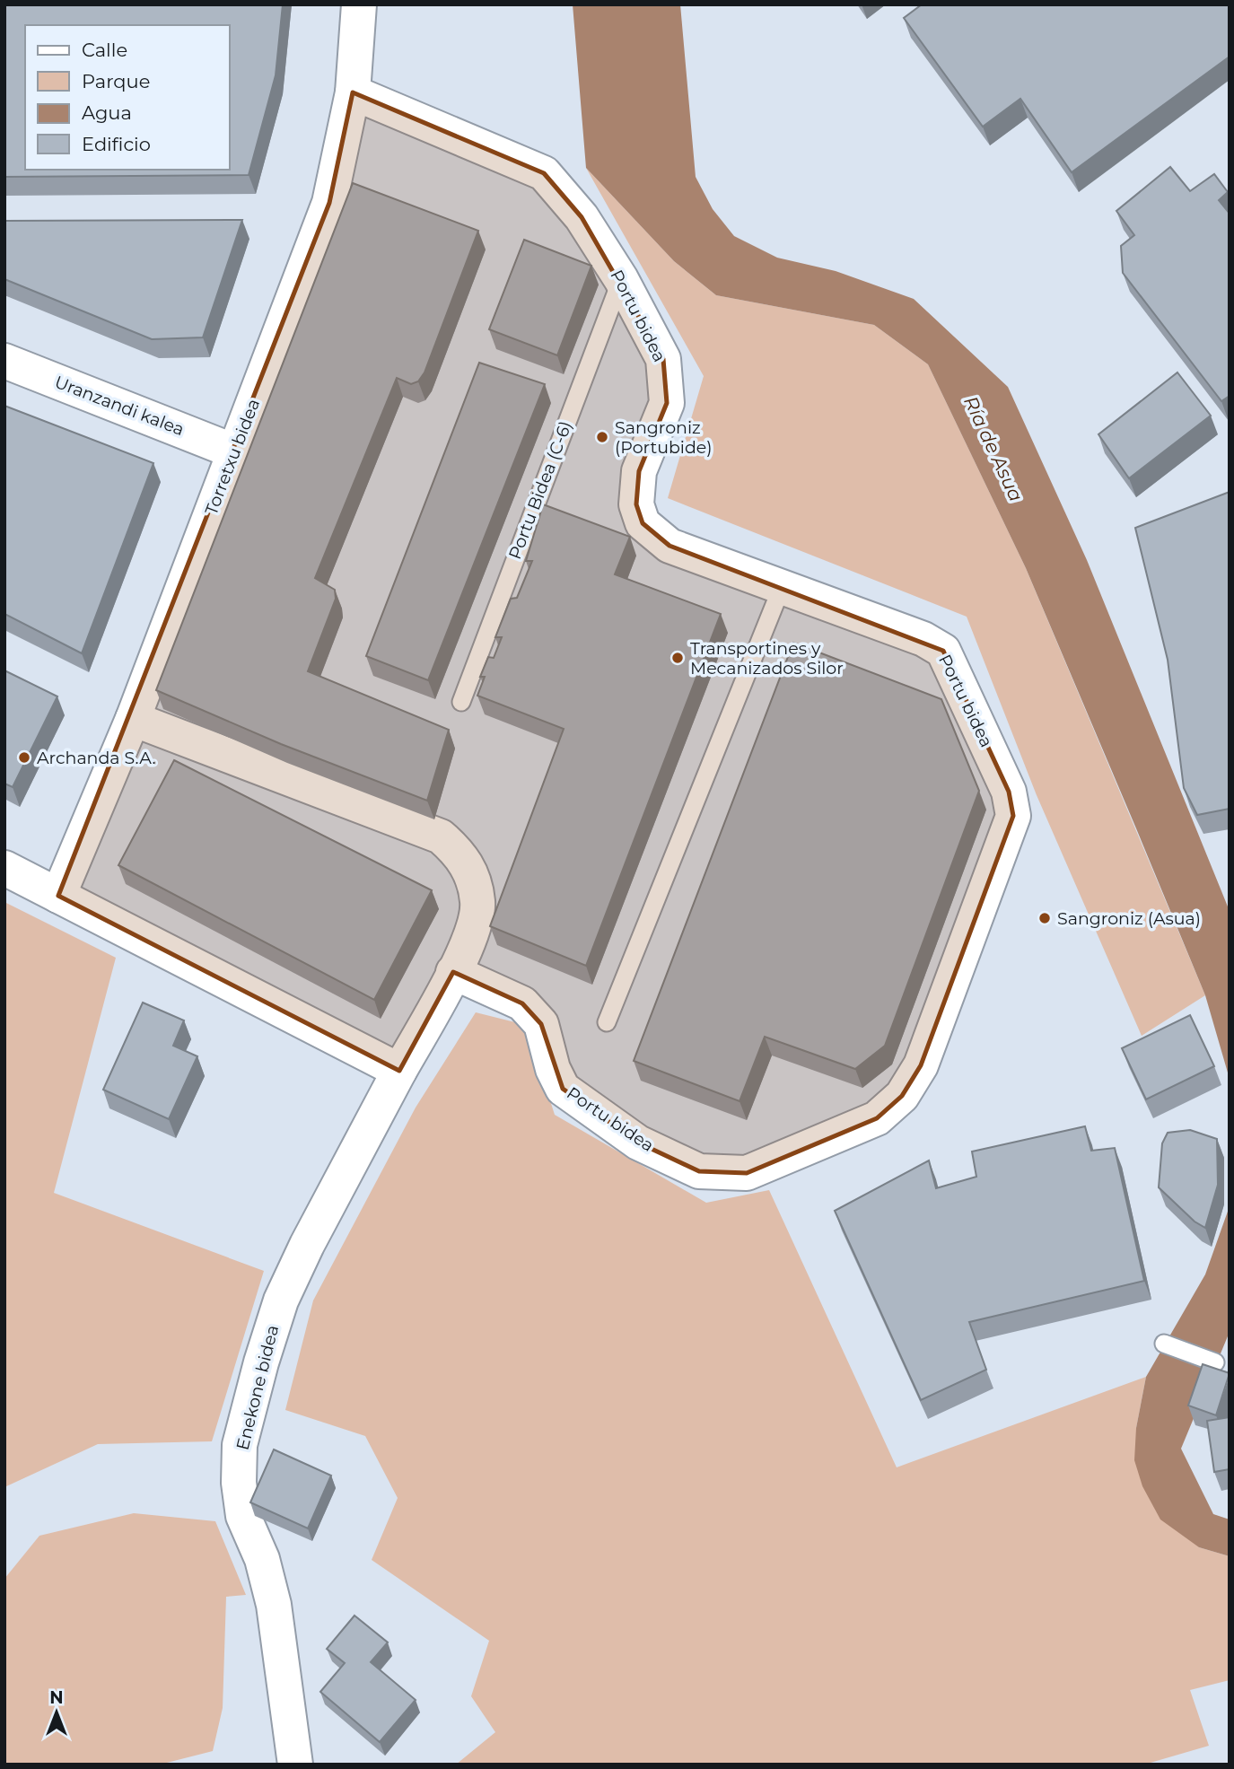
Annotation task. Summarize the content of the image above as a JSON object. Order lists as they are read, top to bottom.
{
  "streets": {
    "street": [
      "Portu bidea",
      "Uranzandi kalea",
      "Torretxu bidea",
      "Enekone bidea"
    ],
    "lane": ["Portu Bidea (C-6)"]
  },
  "crossings": [
    ["Portu bidea", "Torretxu bidea"],
    ["Portu bidea", "Portu Bidea (C-6)"],
    ["Portu bidea", "Enekone bidea"],
    ["Uranzandi kalea", "Torretxu bidea"],
    ["Torretxu bidea", "Enekone bidea"]
  ],
  "water": ["Ría de Asua"],
  "places": [
    "Sangroniz (Portubide)",
    "Transportines y Mecanizados Silor",
    "Archanda S.A.",
    "Sangroniz (Asua)"
  ],
  "legend": [
    "Calle",
    "Parque",
    "Agua",
    "Edificio"
  ],
  "north": "top"
}
